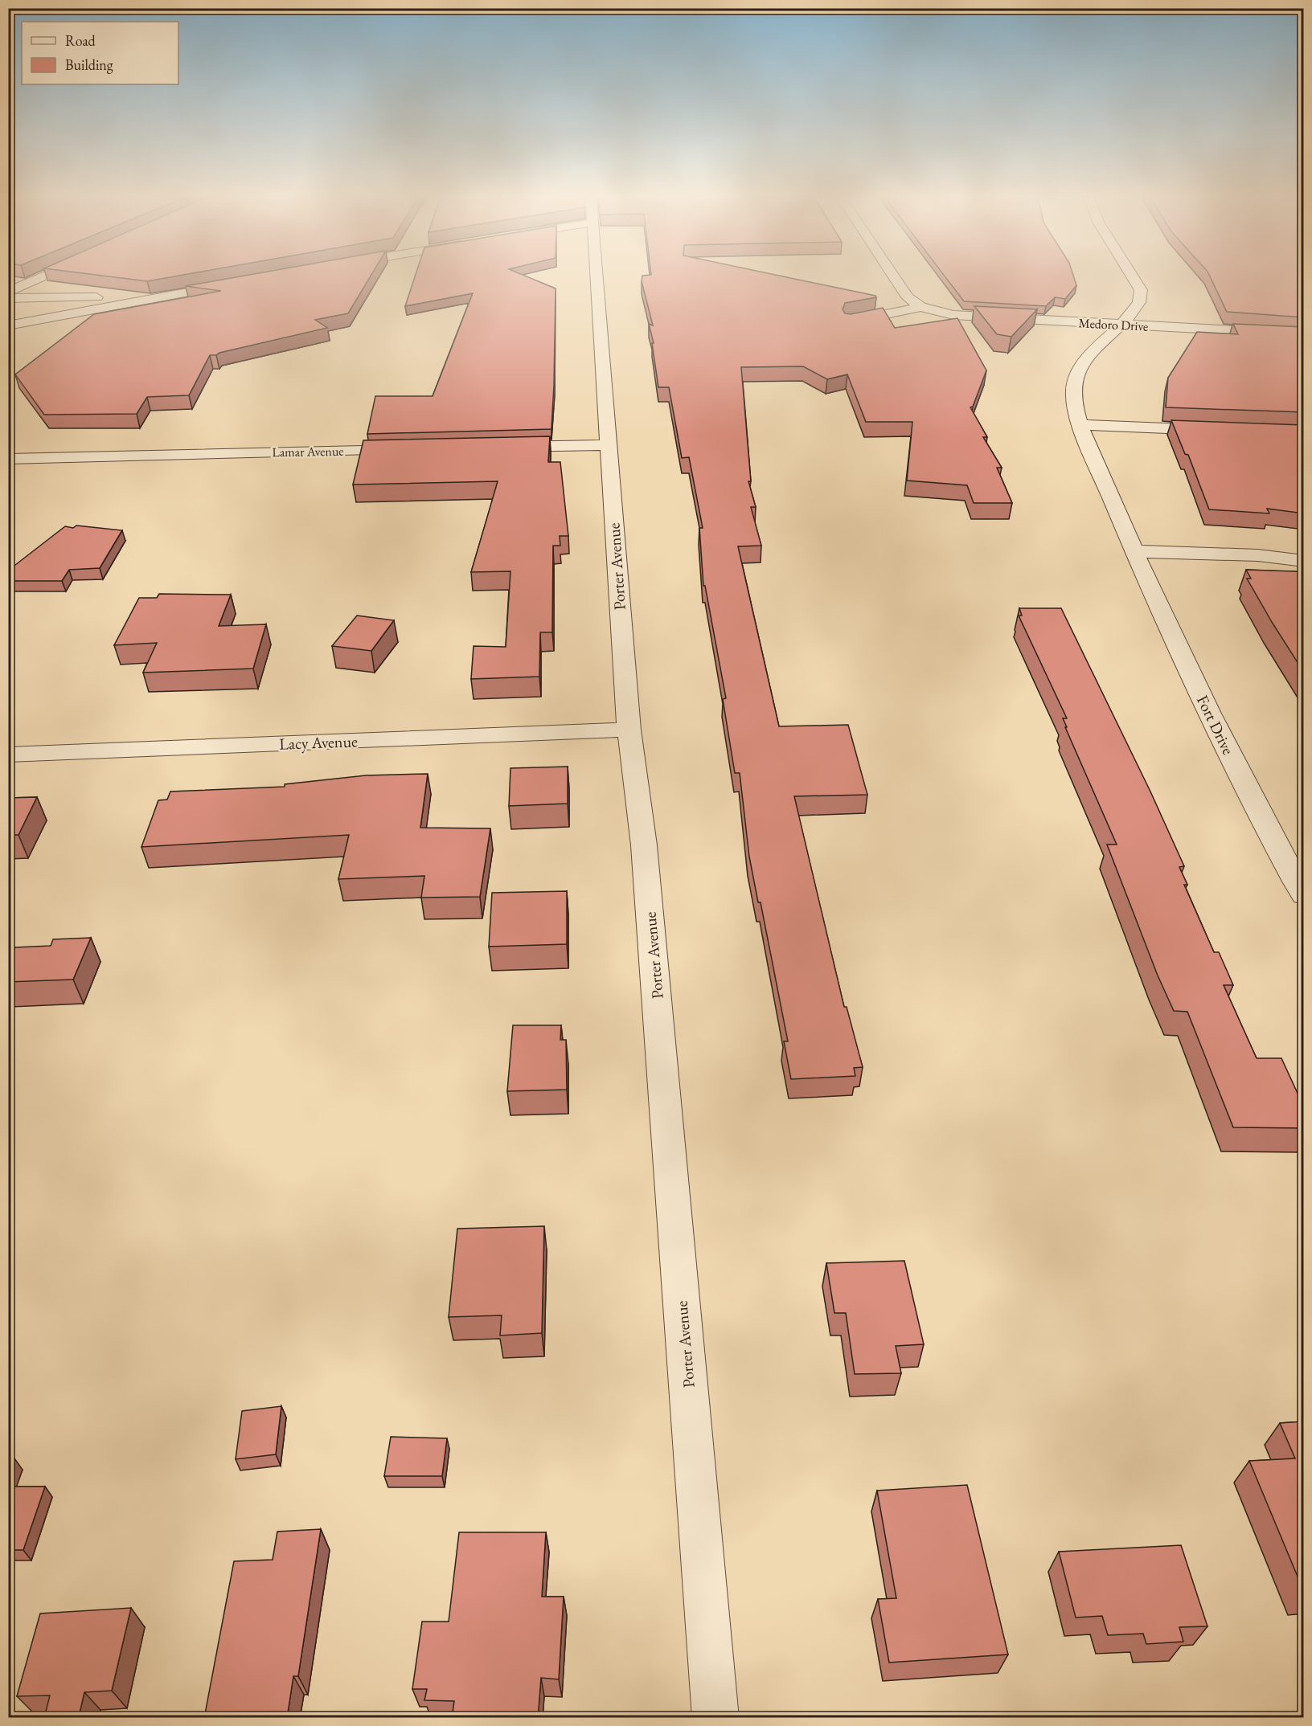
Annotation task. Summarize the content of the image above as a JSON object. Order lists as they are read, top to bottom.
{
  "streets": {
    "street": [
      "Medoro Drive",
      "Lamar Avenue",
      "Porter Avenue",
      "Fort Drive",
      "Lacy Avenue"
    ]
  },
  "crossings": [
    ["Medoro Drive", "Fort Drive"],
    ["Porter Avenue", "Lacy Avenue"]
  ],
  "legend": ["Road", "Building"]
}
